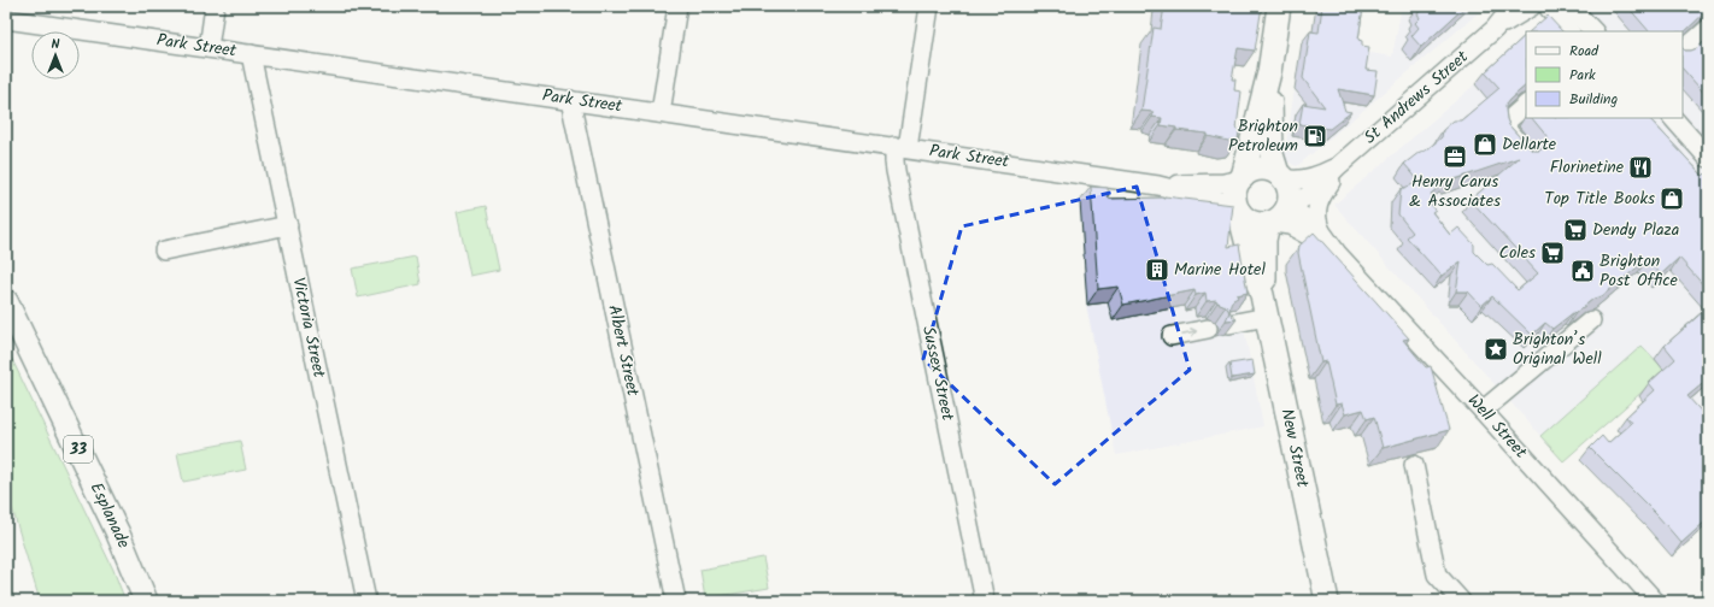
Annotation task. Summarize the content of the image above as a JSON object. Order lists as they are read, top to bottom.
{
  "streets": {
    "main road": ["New Street", "33", "Esplanade"],
    "street": [
      "Park Street",
      "St Andrews Street",
      "Victoria Street",
      "Albert Street",
      "Sussex Street",
      "Well Street"
    ]
  },
  "crossings": [
    ["Park Street", "St Andrews Street"],
    ["Park Street", "Victoria Street"],
    ["Park Street", "Albert Street"],
    ["Park Street", "Sussex Street"],
    ["Park Street", "Well Street"],
    ["Park Street", "New Street"],
    ["St Andrews Street", "Well Street"],
    ["St Andrews Street", "New Street"],
    ["Well Street", "New Street"]
  ],
  "places": {
    "fuel station": ["Brighton Petroleum"],
    "shop": ["Dellarte", "Top Title Books"],
    "office": ["Henry Carus & Associates"],
    "restaurant": ["Florinetine"],
    "supermarket": ["Dendy Plaza", "Coles"],
    "building": ["Marine Hotel"],
    "public building": ["Brighton Post Office"],
    "place": ["Brighton’s Original Well"]
  },
  "legend": ["Road", "Park", "Building"],
  "north": "top"
}
